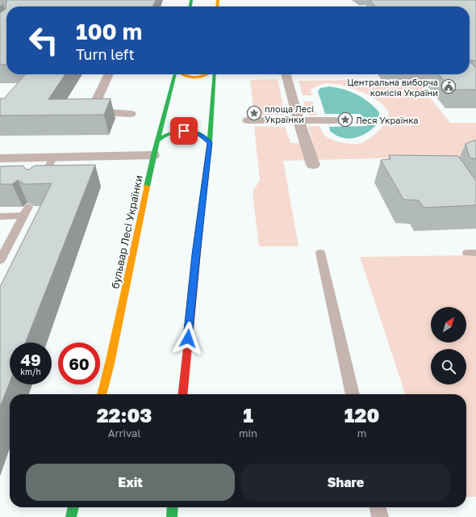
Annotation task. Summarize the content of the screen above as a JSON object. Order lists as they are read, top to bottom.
{
  "streets": {
    "main road": ["бульвар Лесі Українки"]
  },
  "places": {
    "public building": ["Центральна виборча комісія України"],
    "place": ["площа Лесі Українки", "Леся Українка"]
  },
  "north": "top right",
  "page": {
    "turn": ["100 m", "Turn left"],
    "speed": "49 km/h",
    "limit": "60",
    "eta": [
      "22:03",
      "Arrival",
      "1",
      "min",
      "120",
      "m"
    ],
    "buttons": ["Exit", "Share"]
  }
}
